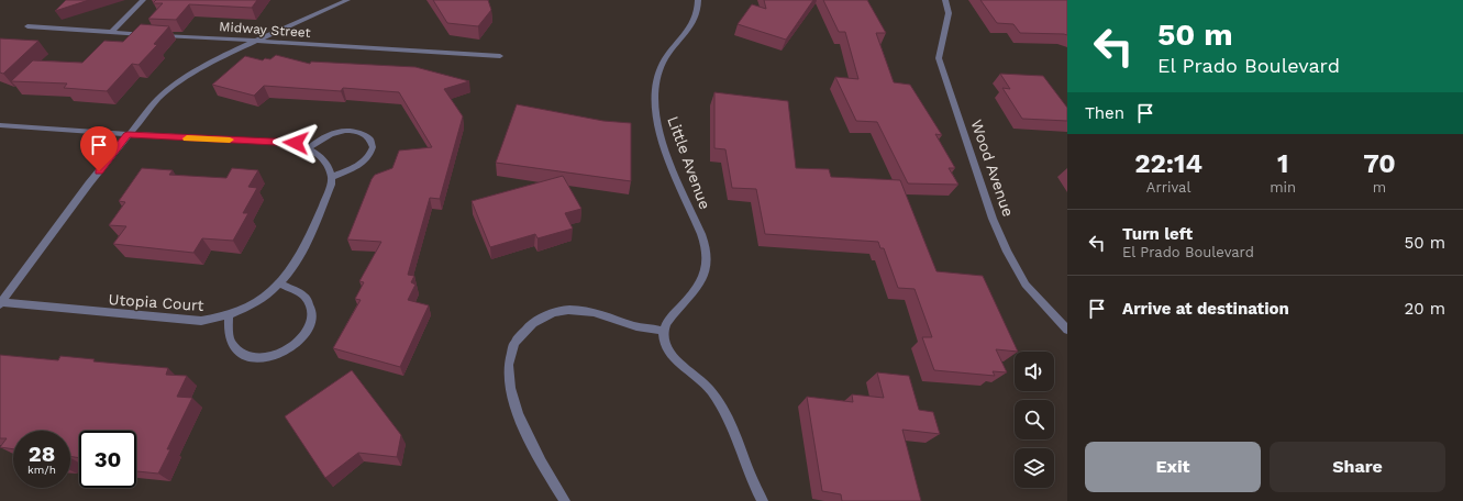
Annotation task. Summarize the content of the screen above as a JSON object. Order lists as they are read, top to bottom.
{
  "streets": {
    "street": [
      "Midway Street",
      "Little Avenue",
      "Wood Avenue",
      "Utopia Court"
    ]
  },
  "page": {
    "turn": ["50 m", "El Prado Boulevard"],
    "then": "Then",
    "eta": [
      "22:14",
      "Arrival",
      "1",
      "min",
      "70",
      "m"
    ],
    "list": [
      {
        "name": "Turn left",
        "note": "El Prado Boulevard",
        "value": "50 m"
      },
      {
        "name": "Arrive at destination",
        "value": "20 m"
      }
    ],
    "speed": "28 km/h",
    "limit": "30",
    "buttons": ["Exit", "Share"]
  }
}
